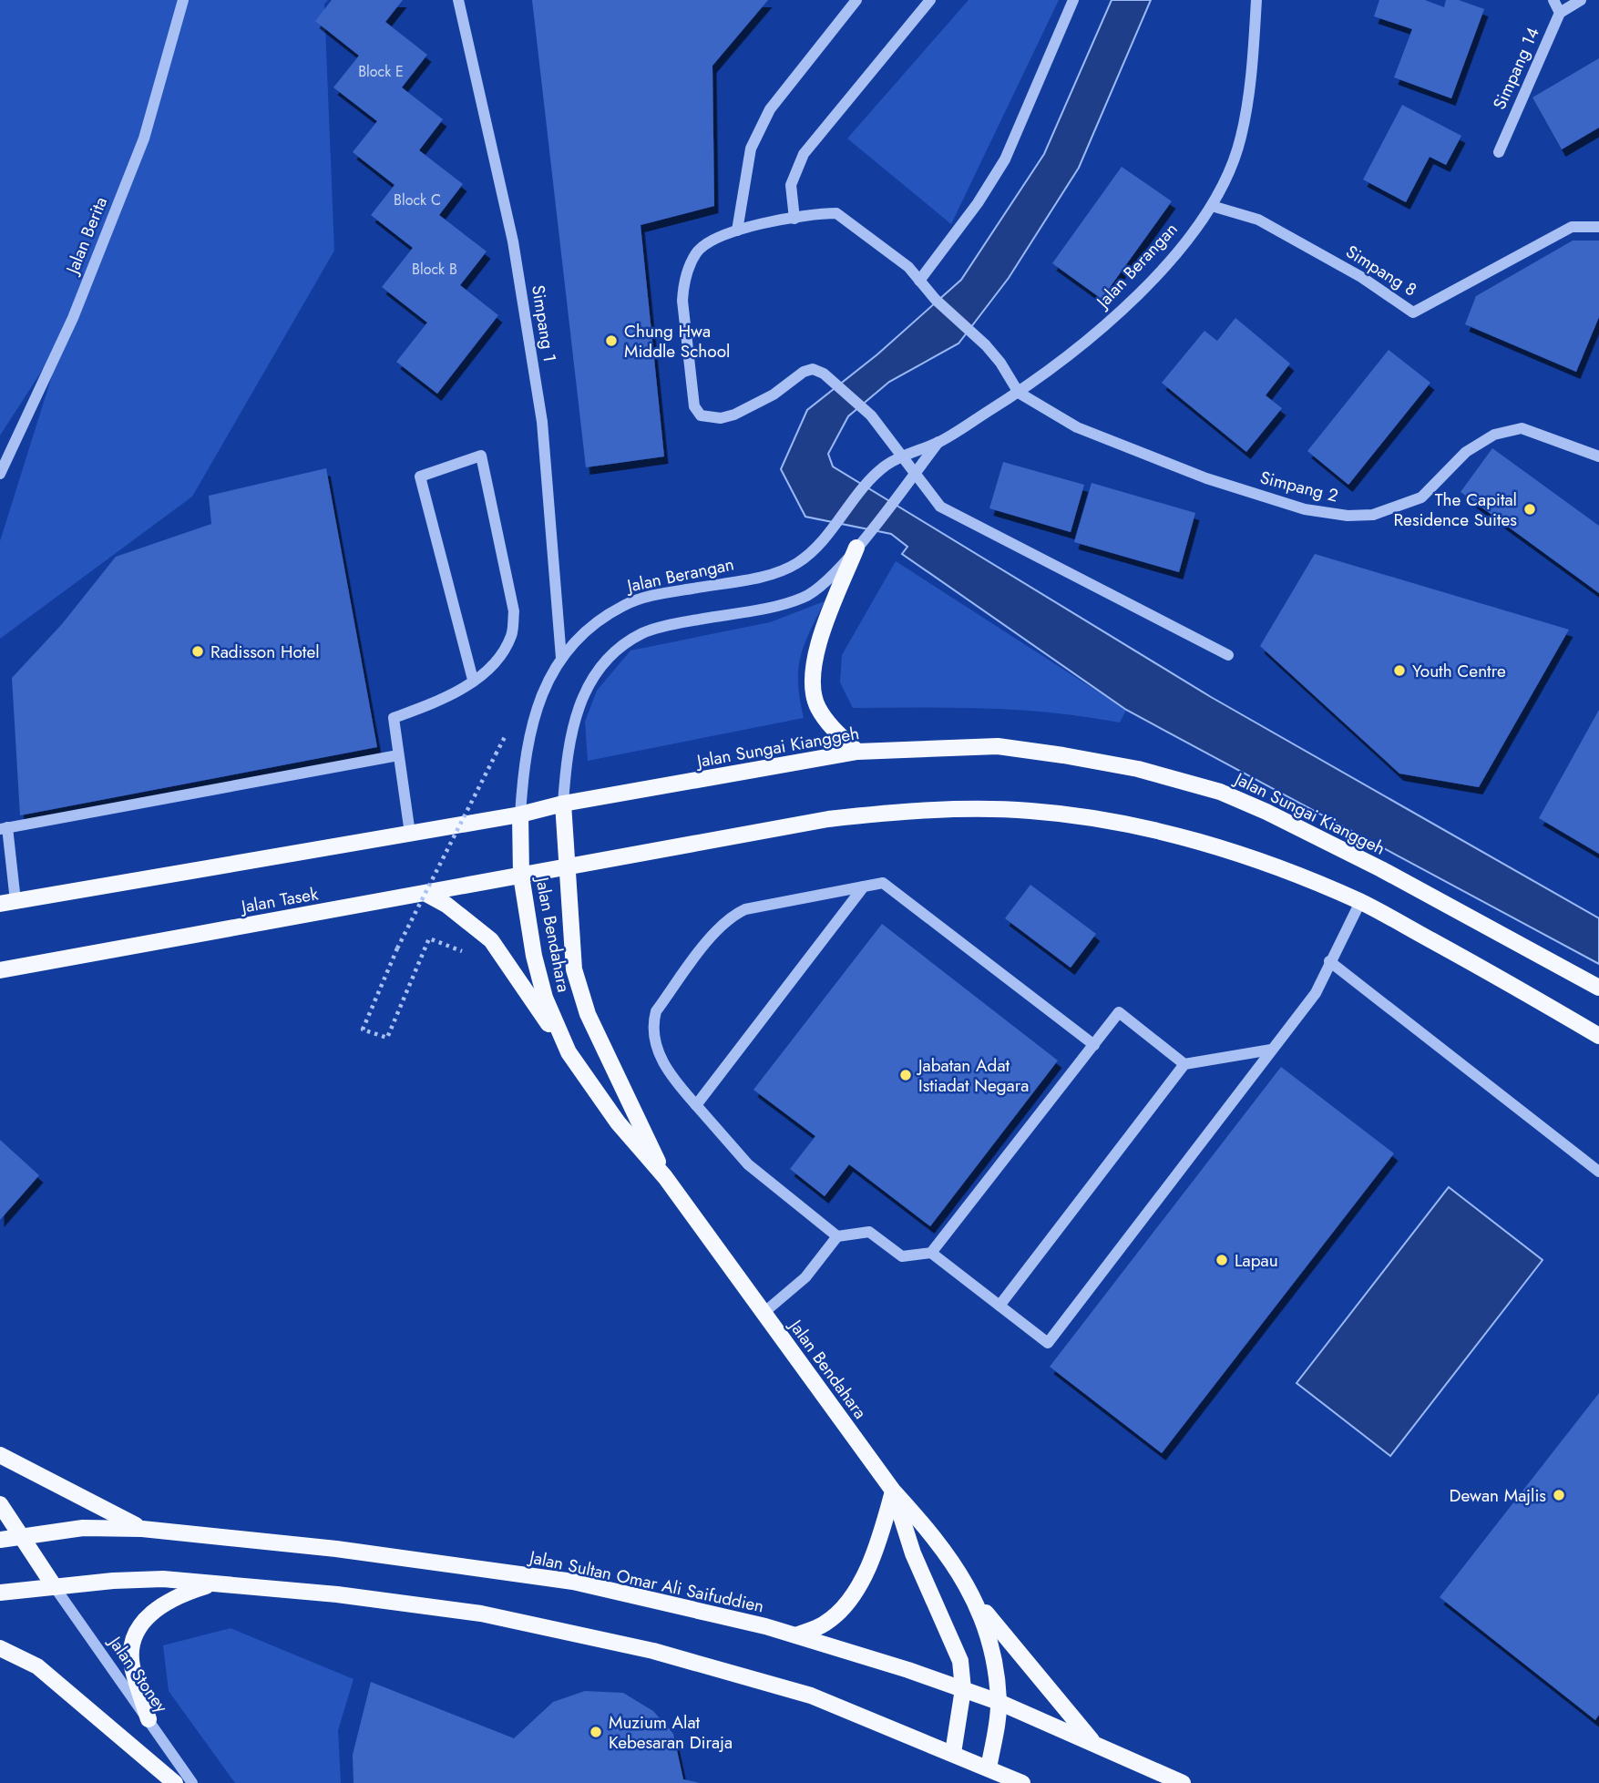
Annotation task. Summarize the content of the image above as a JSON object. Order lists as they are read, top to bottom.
{
  "streets": {
    "main road": [
      "Jalan Sungai Kianggeh",
      "Jalan Tasek",
      "Jalan Bendahara",
      "Jalan Sultan Omar Ali Saifuddien"
    ],
    "street": [
      "Simpang 14",
      "Jalan Berita",
      "Jalan Berangan",
      "Simpang 8",
      "Simpang 1",
      "Simpang 2",
      "Jalan Stoney"
    ]
  },
  "crossings": [
    ["Jalan Berangan", "Simpang 8"],
    ["Jalan Berangan", "Simpang 1"],
    ["Jalan Berangan", "Simpang 2"],
    ["Jalan Berangan", "Jalan Sungai Kianggeh"],
    ["Jalan Berangan", "Jalan Bendahara"],
    ["Jalan Sungai Kianggeh", "Jalan Bendahara"],
    ["Jalan Tasek", "Jalan Bendahara"],
    ["Jalan Bendahara", "Jalan Sultan Omar Ali Saifuddien"]
  ],
  "places": [
    "Chung Hwa Middle School",
    "The Capital Residence Suites",
    "Radisson Hotel",
    "Youth Centre",
    "Jabatan Adat Istiadat Negara",
    "Lapau",
    "Dewan Majlis",
    "Muzium Alat Kebesaran Diraja"
  ],
  "house_numbers": ["Block E", "Block C", "Block B"]
}
